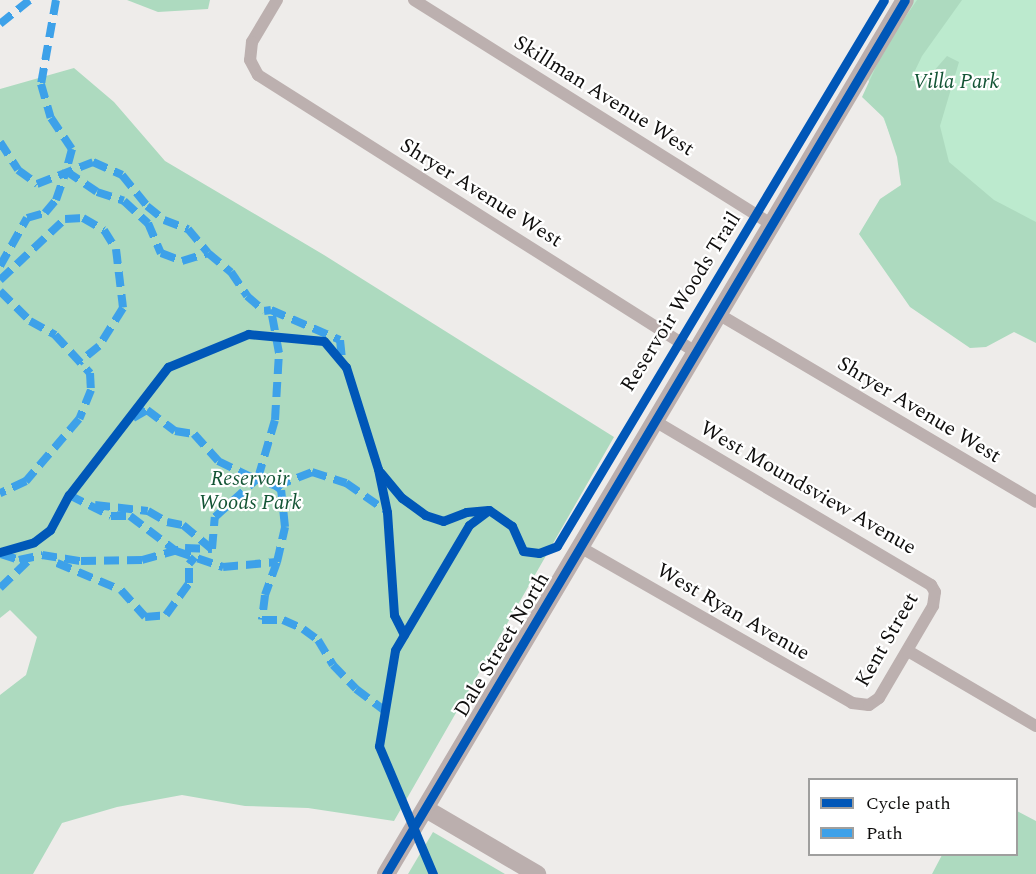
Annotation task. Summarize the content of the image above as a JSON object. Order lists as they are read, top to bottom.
{
  "streets": {
    "main road": ["Dale Street North"],
    "street": [
      "Skillman Avenue West",
      "Shryer Avenue West",
      "West Moundsview Avenue",
      "West Ryan Avenue",
      "Kent Street"
    ],
    "cycle path": ["Reservoir Woods Trail"]
  },
  "crossings": [
    ["Skillman Avenue West", "Dale Street North"],
    ["Shryer Avenue West", "Dale Street North"],
    ["West Moundsview Avenue", "Kent Street"],
    ["West Moundsview Avenue", "Dale Street North"],
    ["West Ryan Avenue", "Kent Street"],
    ["West Ryan Avenue", "Dale Street North"]
  ],
  "parks": ["Villa Park", "Reservoir Woods Park"],
  "legend": ["Cycle path", "Path"]
}
